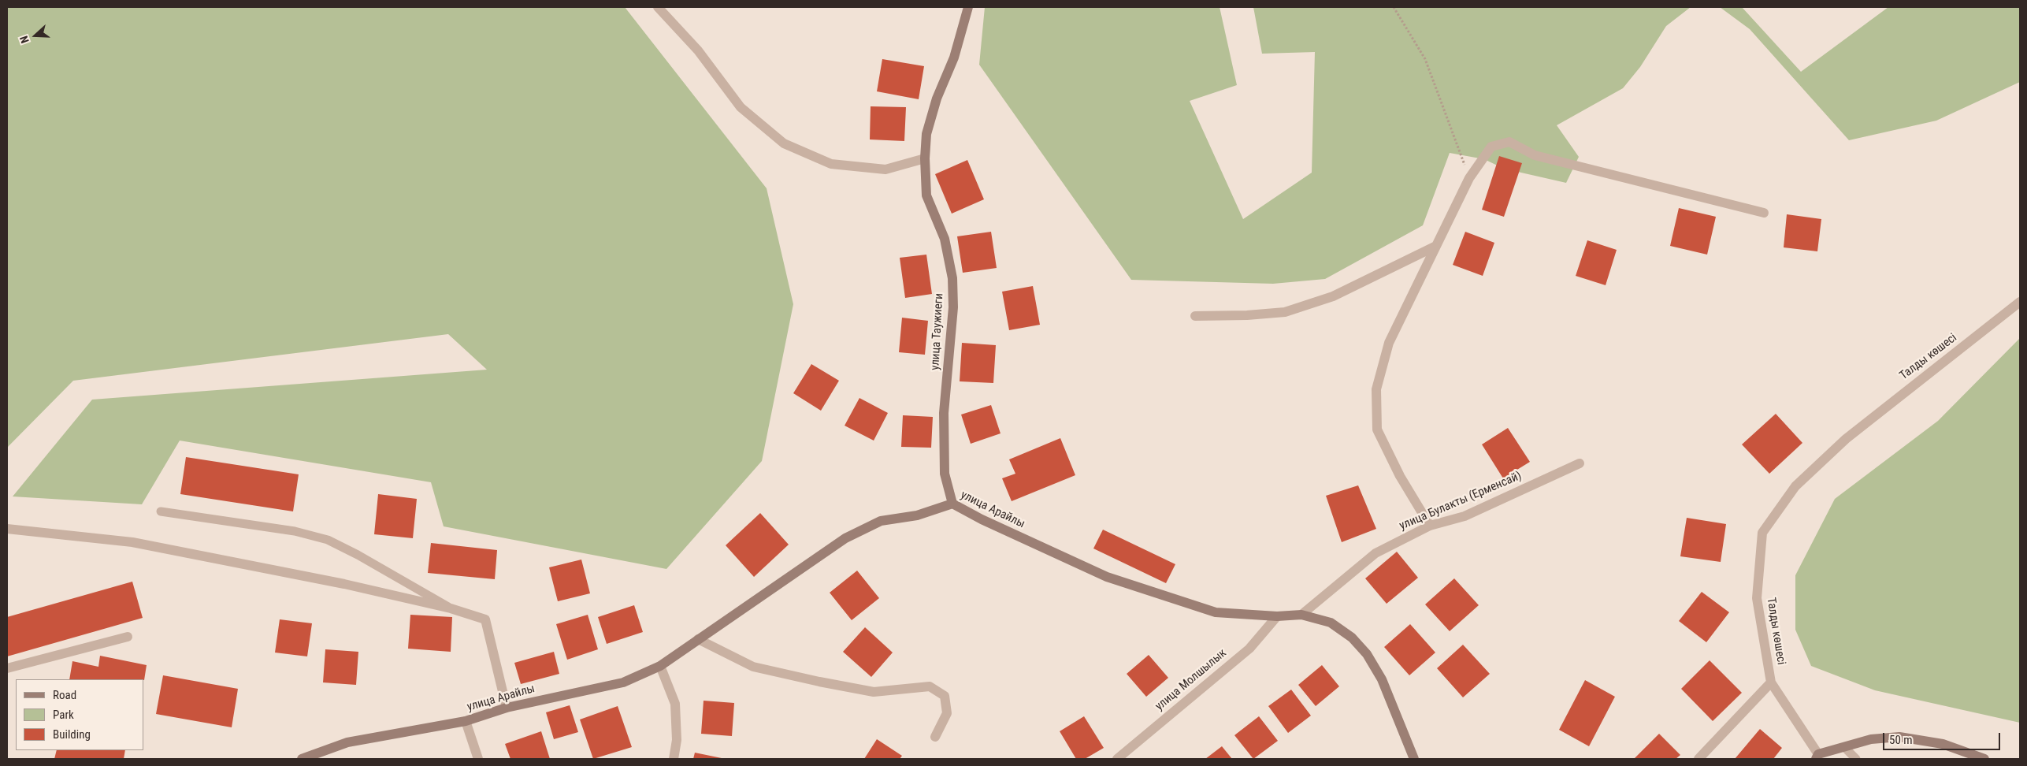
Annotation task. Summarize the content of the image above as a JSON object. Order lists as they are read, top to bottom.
{
  "streets": {
    "street": [
      "улица Таужиеги",
      "Талды көшесі",
      "улица Булакты (Ерменсай)",
      "улица Арайлы",
      "улица Молшылык"
    ]
  },
  "crossings": [
    ["улица Таужиеги", "улица Арайлы"],
    ["улица Булакты (Ерменсай)", "улица Арайлы"],
    ["улица Арайлы", "улица Молшылык"]
  ],
  "legend": ["Road", "Park", "Building"],
  "scale_bar": "50 m",
  "north": "left"
}
